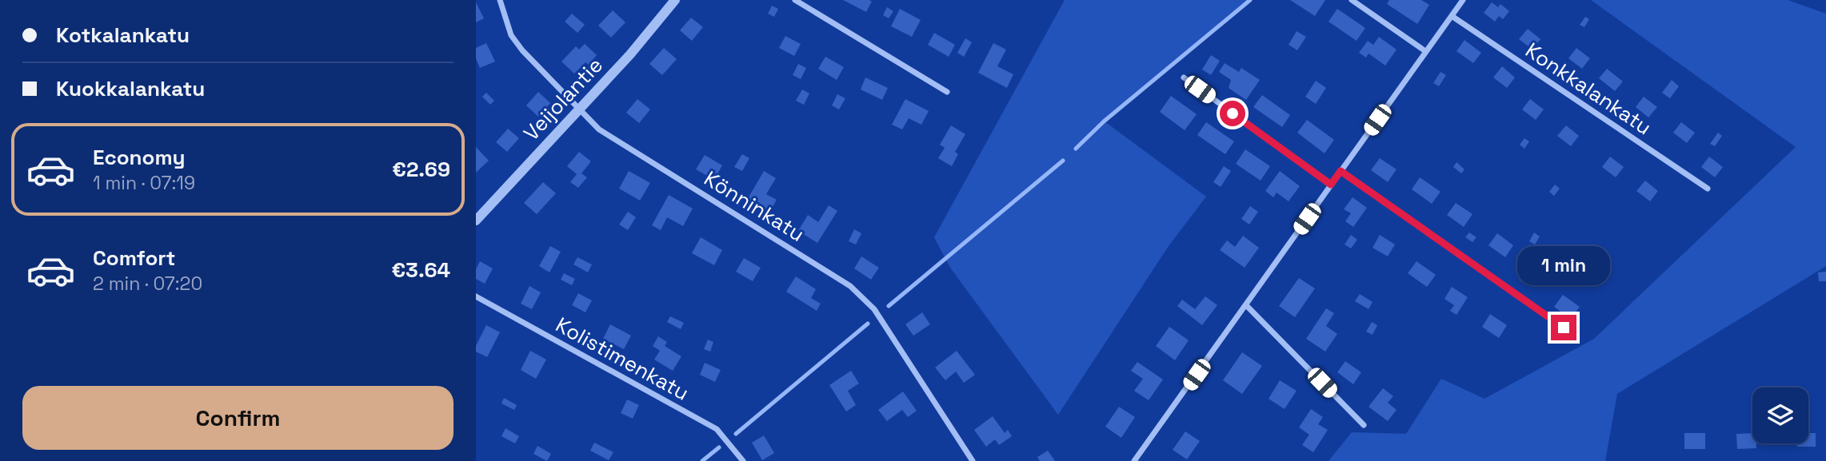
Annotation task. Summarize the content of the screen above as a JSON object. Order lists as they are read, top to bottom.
{
  "streets": {
    "street": [
      "Konkkalankatu",
      "Veijolantie",
      "Könninkatu",
      "Kolistimenkatu"
    ]
  },
  "crossings": [
    ["Veijolantie", "Könninkatu"]
  ],
  "page": {
    "banner": ["Kotkalankatu", "Kuokkalankatu"],
    "list": [
      {
        "name": "Economy",
        "note": "1 min · 07:19",
        "value": "€2.69"
      },
      {
        "name": "Comfort",
        "note": "2 min · 07:20",
        "value": "€3.64"
      }
    ],
    "bubble": "1 min",
    "buttons": "Confirm"
  }
}
